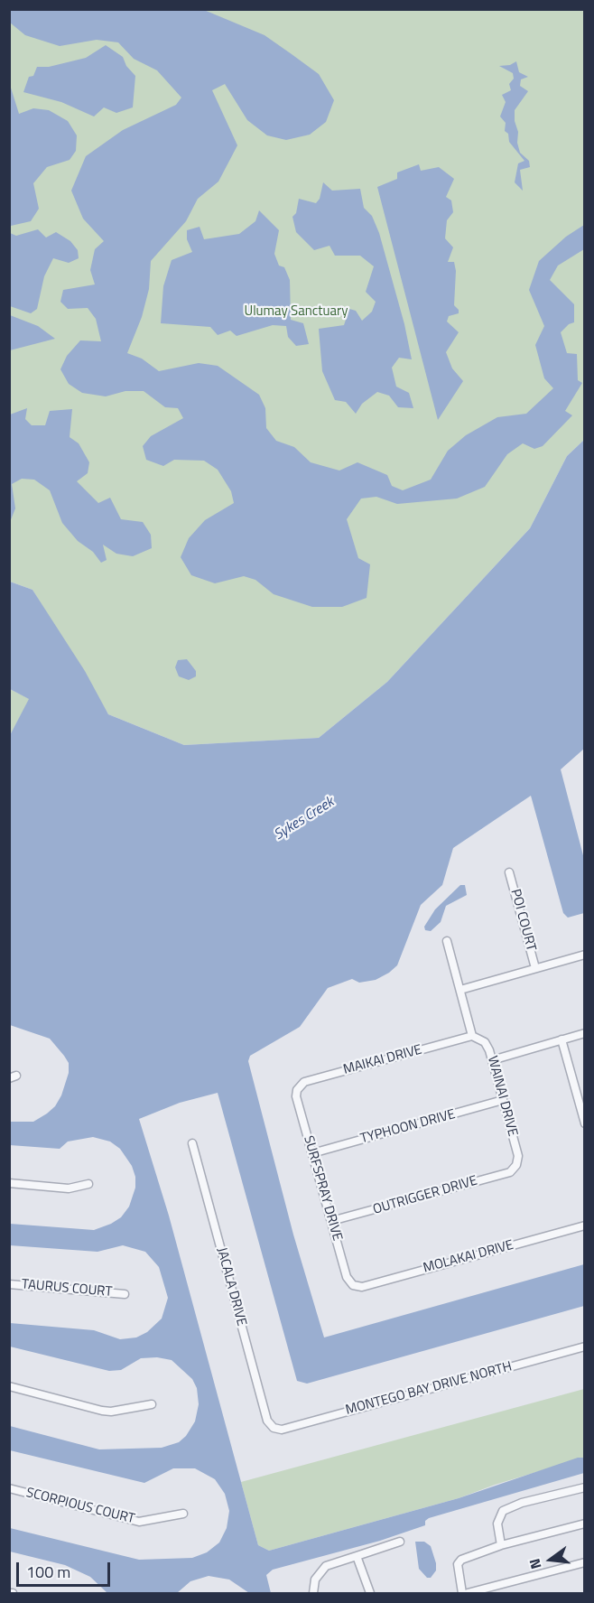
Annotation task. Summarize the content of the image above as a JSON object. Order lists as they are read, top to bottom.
{
  "streets": {
    "street": [
      "POI COURT",
      "MAIKAI DRIVE",
      "WAINAI DRIVE",
      "TYPHOON DRIVE",
      "SURFSPRAY DRIVE",
      "OUTRIGGER DRIVE",
      "MOLAKAI DRIVE",
      "JACALA DRIVE",
      "TAURUS COURT",
      "MONTEGO BAY DRIVE NORTH",
      "SCORPIOUS COURT"
    ]
  },
  "crossings": [
    ["MAIKAI DRIVE", "WAINAI DRIVE"],
    ["MAIKAI DRIVE", "SURFSPRAY DRIVE"],
    ["WAINAI DRIVE", "TYPHOON DRIVE"],
    ["WAINAI DRIVE", "OUTRIGGER DRIVE"],
    ["TYPHOON DRIVE", "SURFSPRAY DRIVE"],
    ["SURFSPRAY DRIVE", "OUTRIGGER DRIVE"],
    ["SURFSPRAY DRIVE", "MOLAKAI DRIVE"],
    ["JACALA DRIVE", "MONTEGO BAY DRIVE NORTH"]
  ],
  "water": ["Sykes Creek"],
  "parks": ["Ulumay Sanctuary"],
  "scale_bar": "100 m",
  "north": "left"
}
